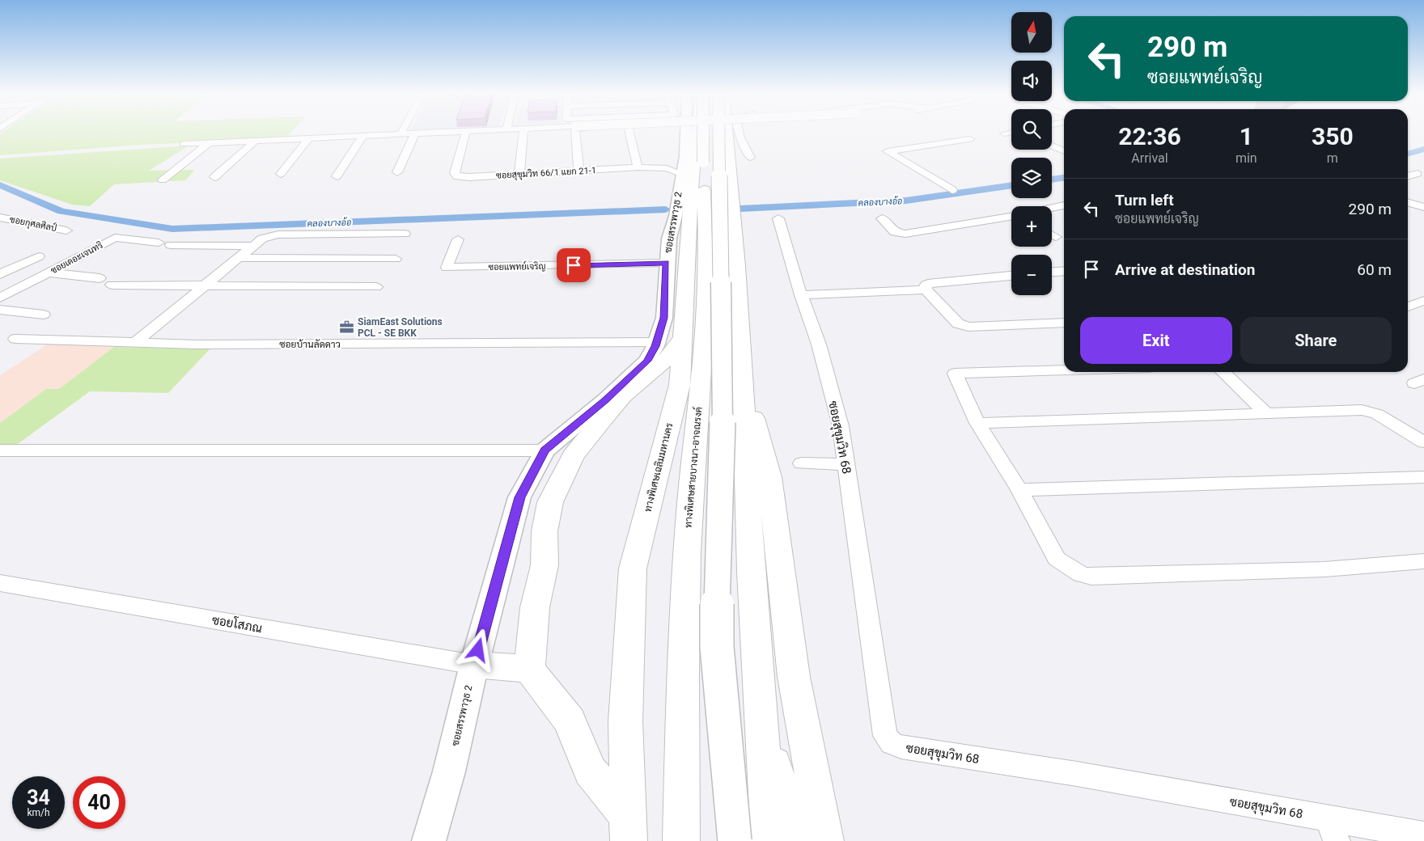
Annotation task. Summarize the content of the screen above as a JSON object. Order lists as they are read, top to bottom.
{
  "streets": {
    "highway": ["ทางพิเศษเฉลิมมหานคร", "ทางพิเศษสายบางนา-อาจณรงค์"],
    "street": [
      "ซอยสุขุมวิท 66/1 แยก 21-1",
      "ซอยสรรพาวุธ 2",
      "ซอยกุศลศิลป์",
      "ซอยเดอะเจนทริ",
      "ซอยแพทย์เจริญ",
      "ซอยบ้านลัดดาว",
      "ซอยสุขุมวิท 68",
      "ซอยโสภณ"
    ]
  },
  "crossings": [
    ["ซอยสุขุมวิท 66/1 แยก 21-1", "ซอยสรรพาวุธ 2"],
    ["ซอยสรรพาวุธ 2", "ซอยแพทย์เจริญ"],
    ["ซอยสรรพาวุธ 2", "ซอยบ้านลัดดาว"],
    ["ซอยสรรพาวุธ 2", "ซอยโสภณ"]
  ],
  "water": ["คลองบางอ้อ"],
  "places": {
    "office": ["SiamEast Solutions PCL - SE BKK"]
  },
  "north": "top",
  "page": {
    "map_buttons": ["+", "−"],
    "turn": ["290 m", "ซอยแพทย์เจริญ"],
    "eta": [
      "22:36",
      "Arrival",
      "1",
      "min",
      "350",
      "m"
    ],
    "list": [
      {
        "name": "Turn left",
        "note": "ซอยแพทย์เจริญ",
        "value": "290 m"
      },
      {
        "name": "Arrive at destination",
        "value": "60 m"
      }
    ],
    "buttons": ["Exit", "Share"],
    "speed": "34 km/h",
    "limit": "40"
  }
}
